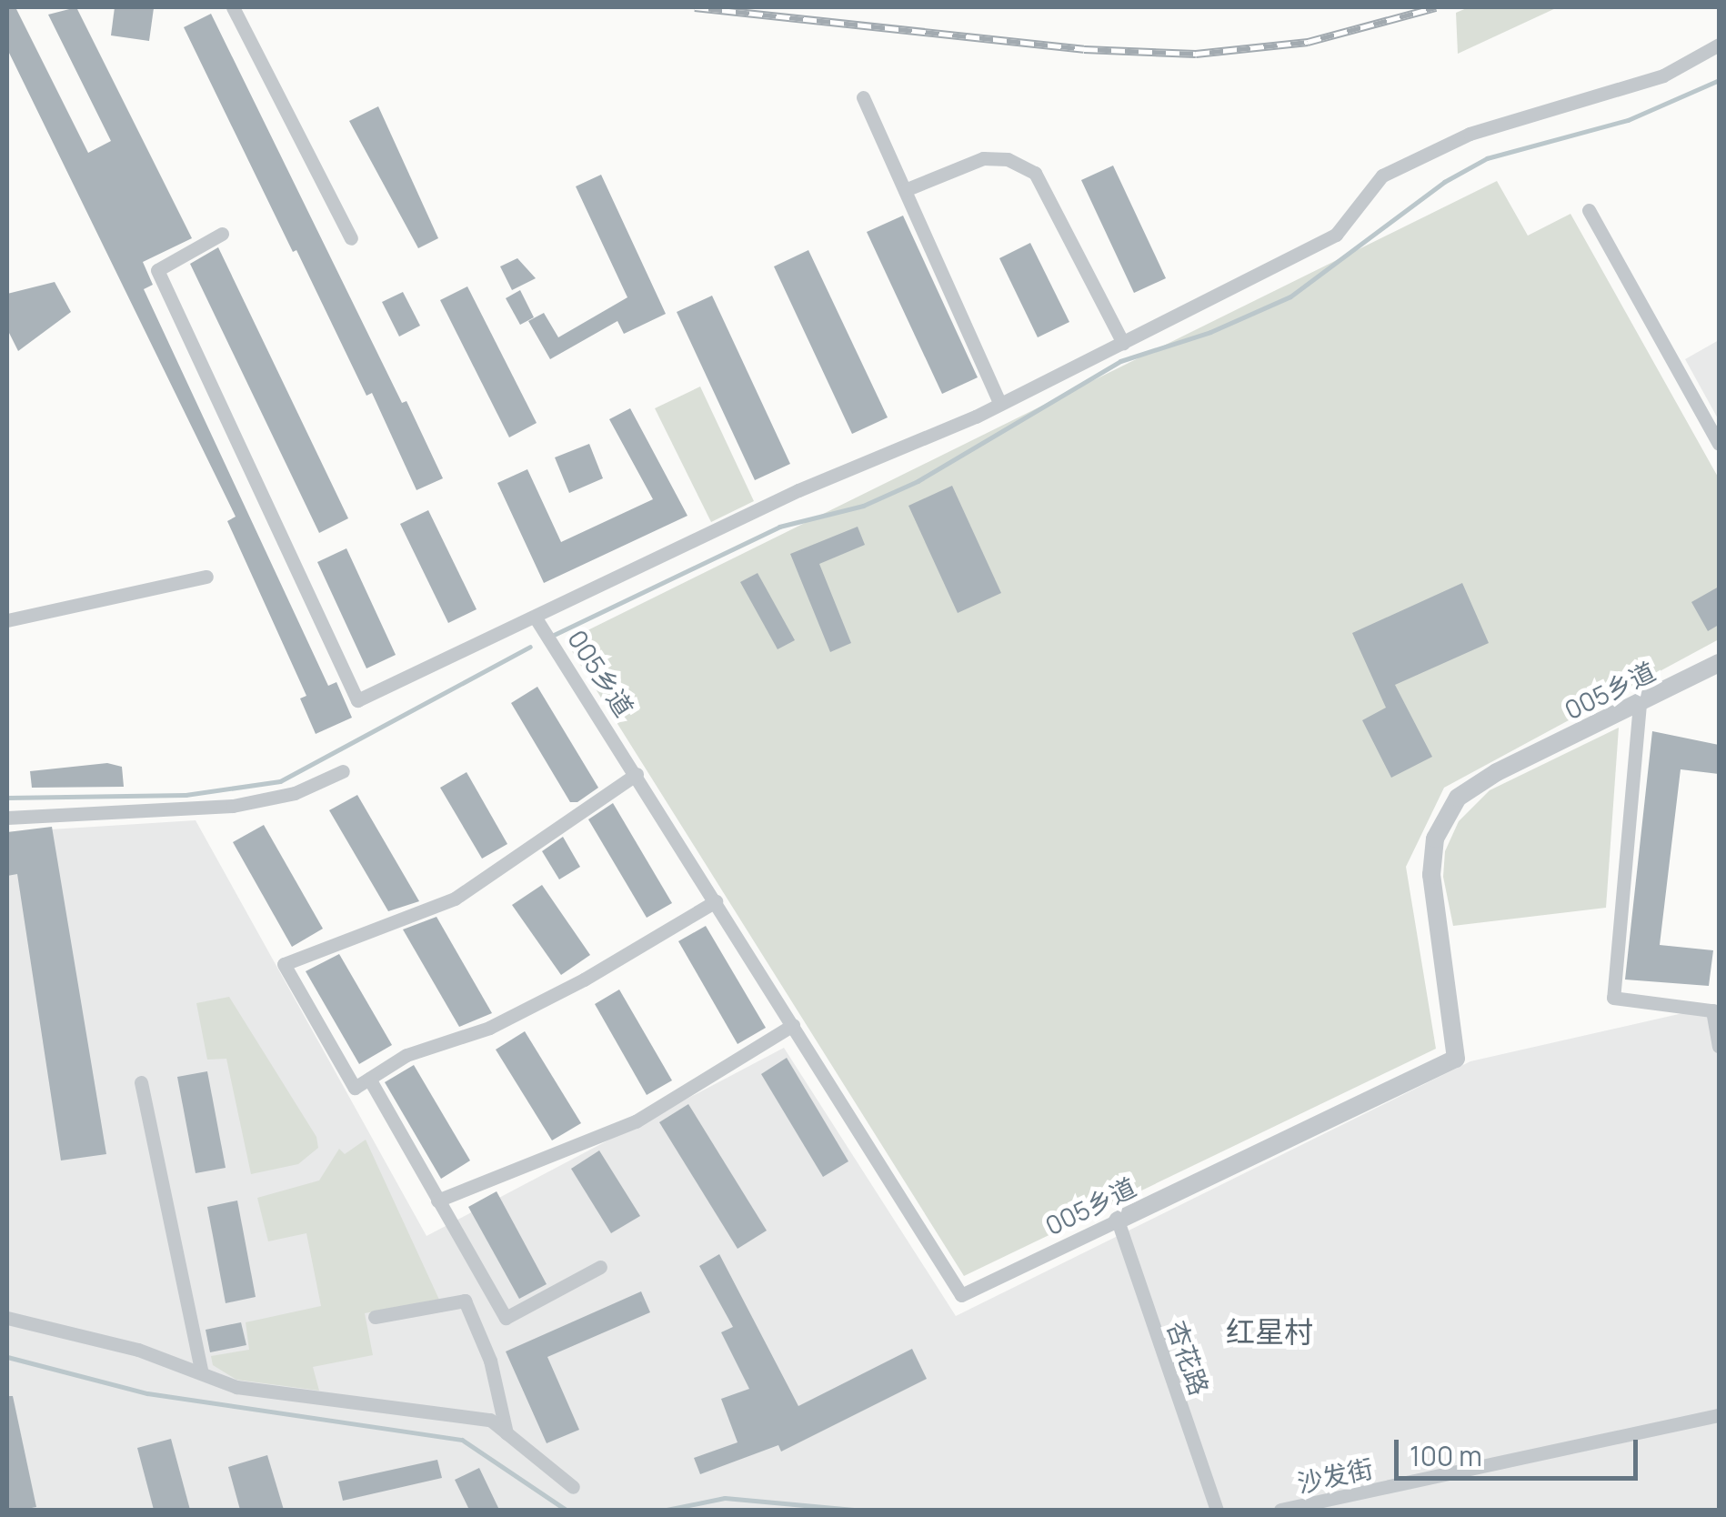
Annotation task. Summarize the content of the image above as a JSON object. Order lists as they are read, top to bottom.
{
  "streets": {
    "street": ["005乡道", "杏花路", "沙发街"]
  },
  "crossings": [
    ["005乡道", "杏花路"]
  ],
  "districts": ["红星村"],
  "scale_bar": "100 m"
}
